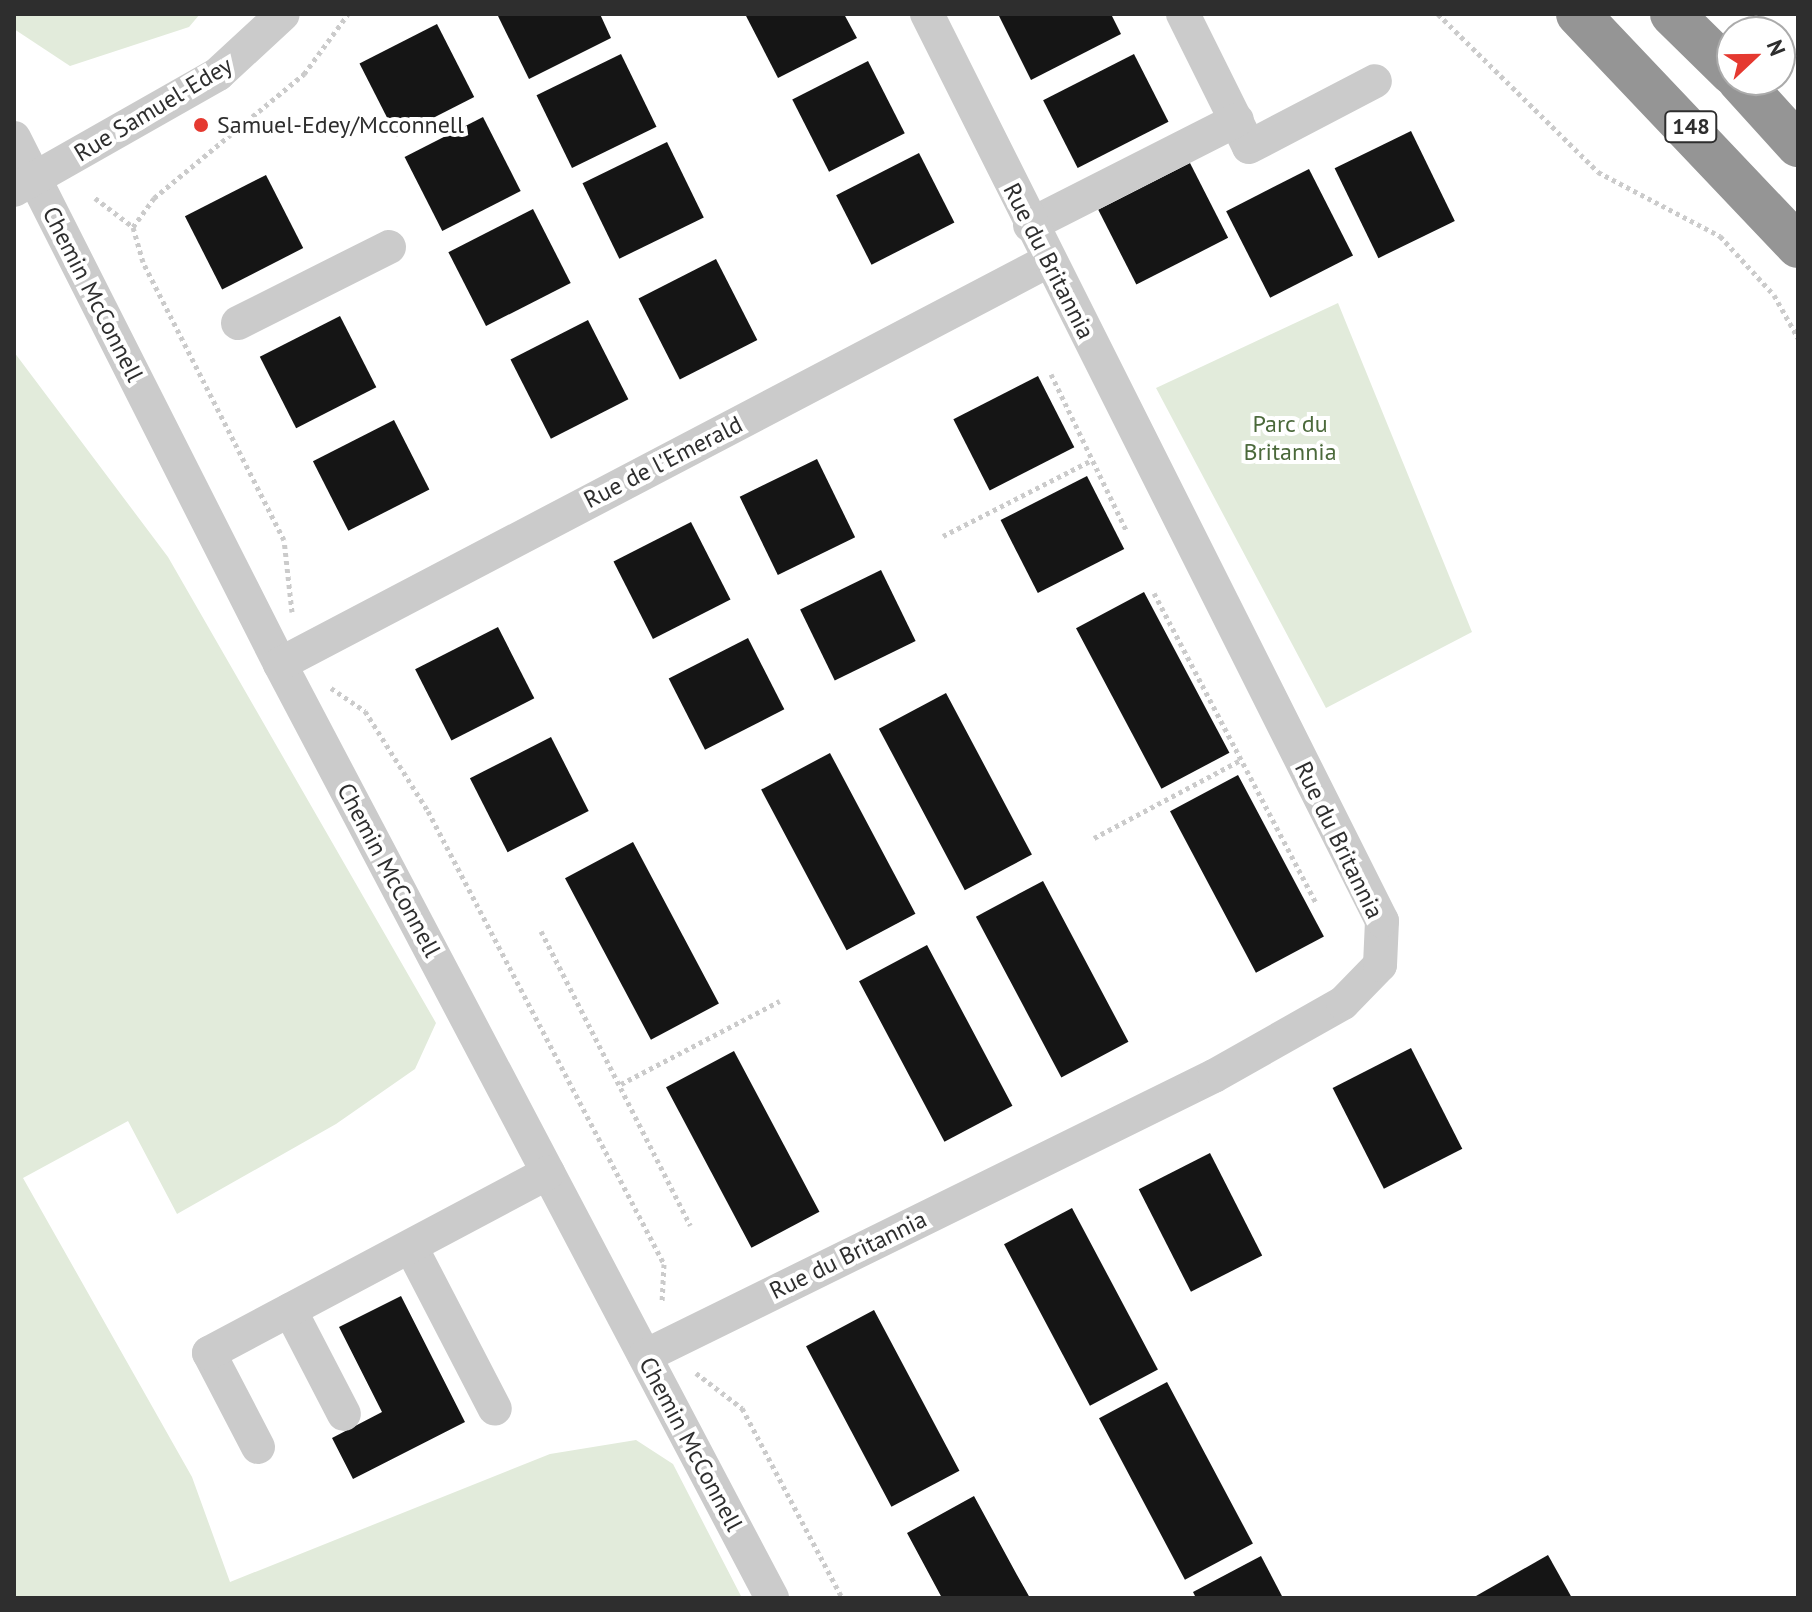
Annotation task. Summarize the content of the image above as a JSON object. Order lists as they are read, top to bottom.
{
  "streets": {
    "highway": ["148"],
    "street": [
      "Rue Samuel-Edey",
      "Rue du Britannia",
      "Chemin McConnell",
      "Rue de l'Emerald"
    ]
  },
  "crossings": [
    ["Rue Samuel-Edey", "Chemin McConnell"],
    ["Rue du Britannia", "Chemin McConnell"],
    ["Rue du Britannia", "Rue de l'Emerald"],
    ["Chemin McConnell", "Rue de l'Emerald"]
  ],
  "parks": ["Parc du Britannia"],
  "places": ["Samuel-Edey/Mcconnell"],
  "north": "right"
}
